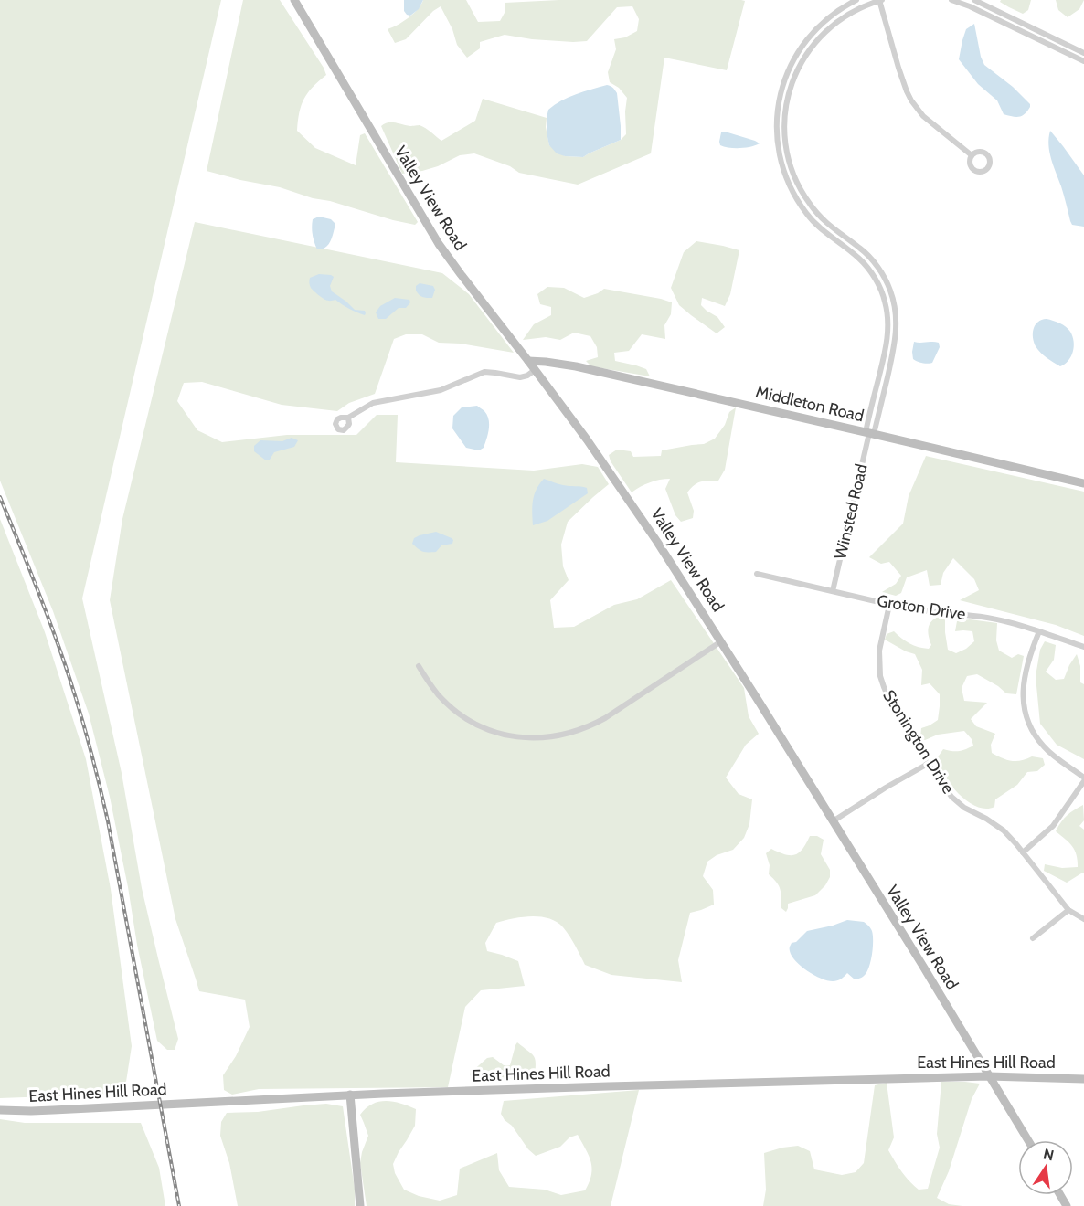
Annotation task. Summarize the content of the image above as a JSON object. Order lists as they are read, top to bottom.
{
  "streets": {
    "street": [
      "Valley View Road",
      "Middleton Road",
      "Winsted Road",
      "Groton Drive",
      "Stonington Drive",
      "East Hines Hill Road"
    ]
  },
  "crossings": [
    ["Valley View Road", "Middleton Road"],
    ["Valley View Road", "East Hines Hill Road"],
    ["Middleton Road", "Winsted Road"],
    ["Winsted Road", "Groton Drive"],
    ["Groton Drive", "Stonington Drive"]
  ],
  "north": "top"
}
